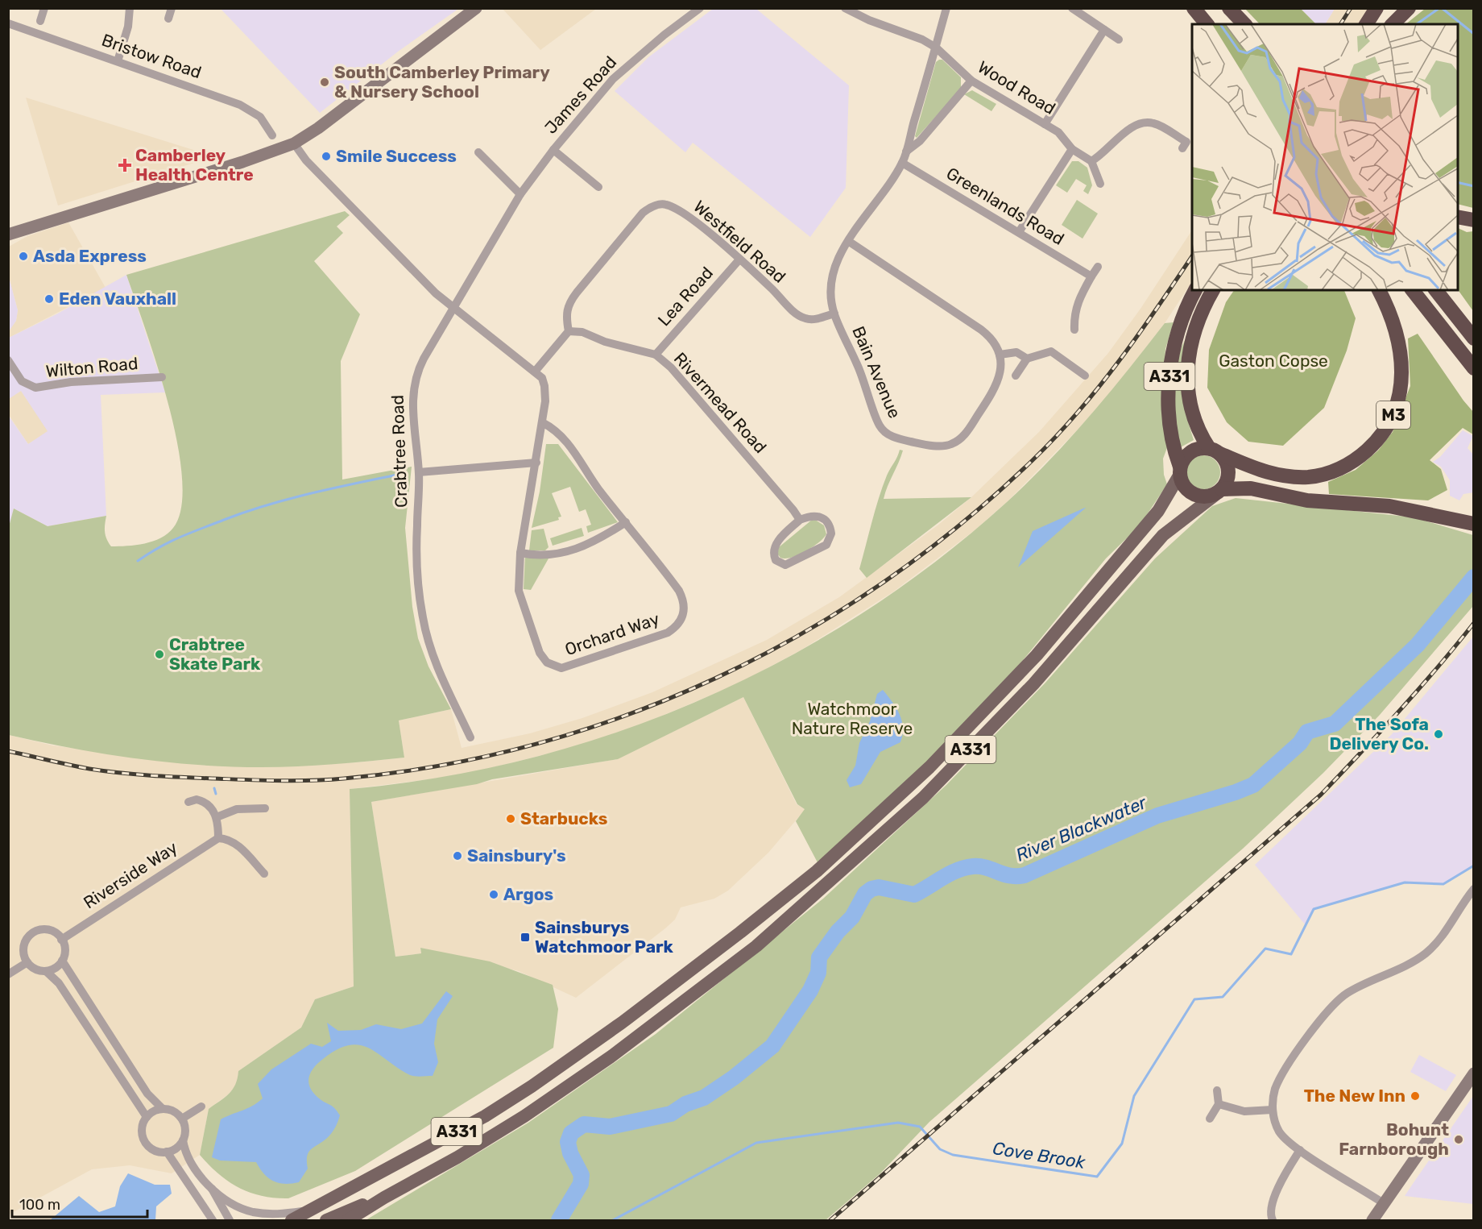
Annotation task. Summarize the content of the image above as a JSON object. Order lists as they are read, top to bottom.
{
  "streets": {
    "highway": ["A331", "M3"],
    "street": [
      "Bristow Road",
      "Wood Road",
      "James Road",
      "Greenlands Road",
      "Westfield Road",
      "Lea Road",
      "Wilton Road",
      "Bain Avenue",
      "Rivermead Road",
      "Crabtree Road",
      "Orchard Way",
      "Riverside Way"
    ]
  },
  "crossings": [
    ["Wood Road", "Bain Avenue"],
    ["James Road", "Crabtree Road"],
    ["James Road", "Orchard Way"],
    ["Greenlands Road", "Bain Avenue"],
    ["Westfield Road", "Lea Road"],
    ["Westfield Road", "Bain Avenue"],
    ["Westfield Road", "Rivermead Road"],
    ["Lea Road", "Rivermead Road"],
    ["A331", "M3"],
    ["Crabtree Road", "Orchard Way"]
  ],
  "water": ["River Blackwater", "Cove Brook"],
  "parks": ["Gaston Copse", "Watchmoor Nature Reserve"],
  "places": {
    "other": [
      "South Camberley Primary & Nursery School",
      "Smile Success",
      "Asda Express",
      "Eden Vauxhall",
      "Crabtree Skate Park",
      "The Sofa Delivery Co.",
      "Starbucks",
      "Sainsbury's",
      "Argos",
      "The New Inn",
      "Bohunt Farnborough"
    ],
    "health": ["Camberley Health Centre"],
    "transit": ["Sainsburys Watchmoor Park"]
  },
  "scale_bar": "100 m"
}
